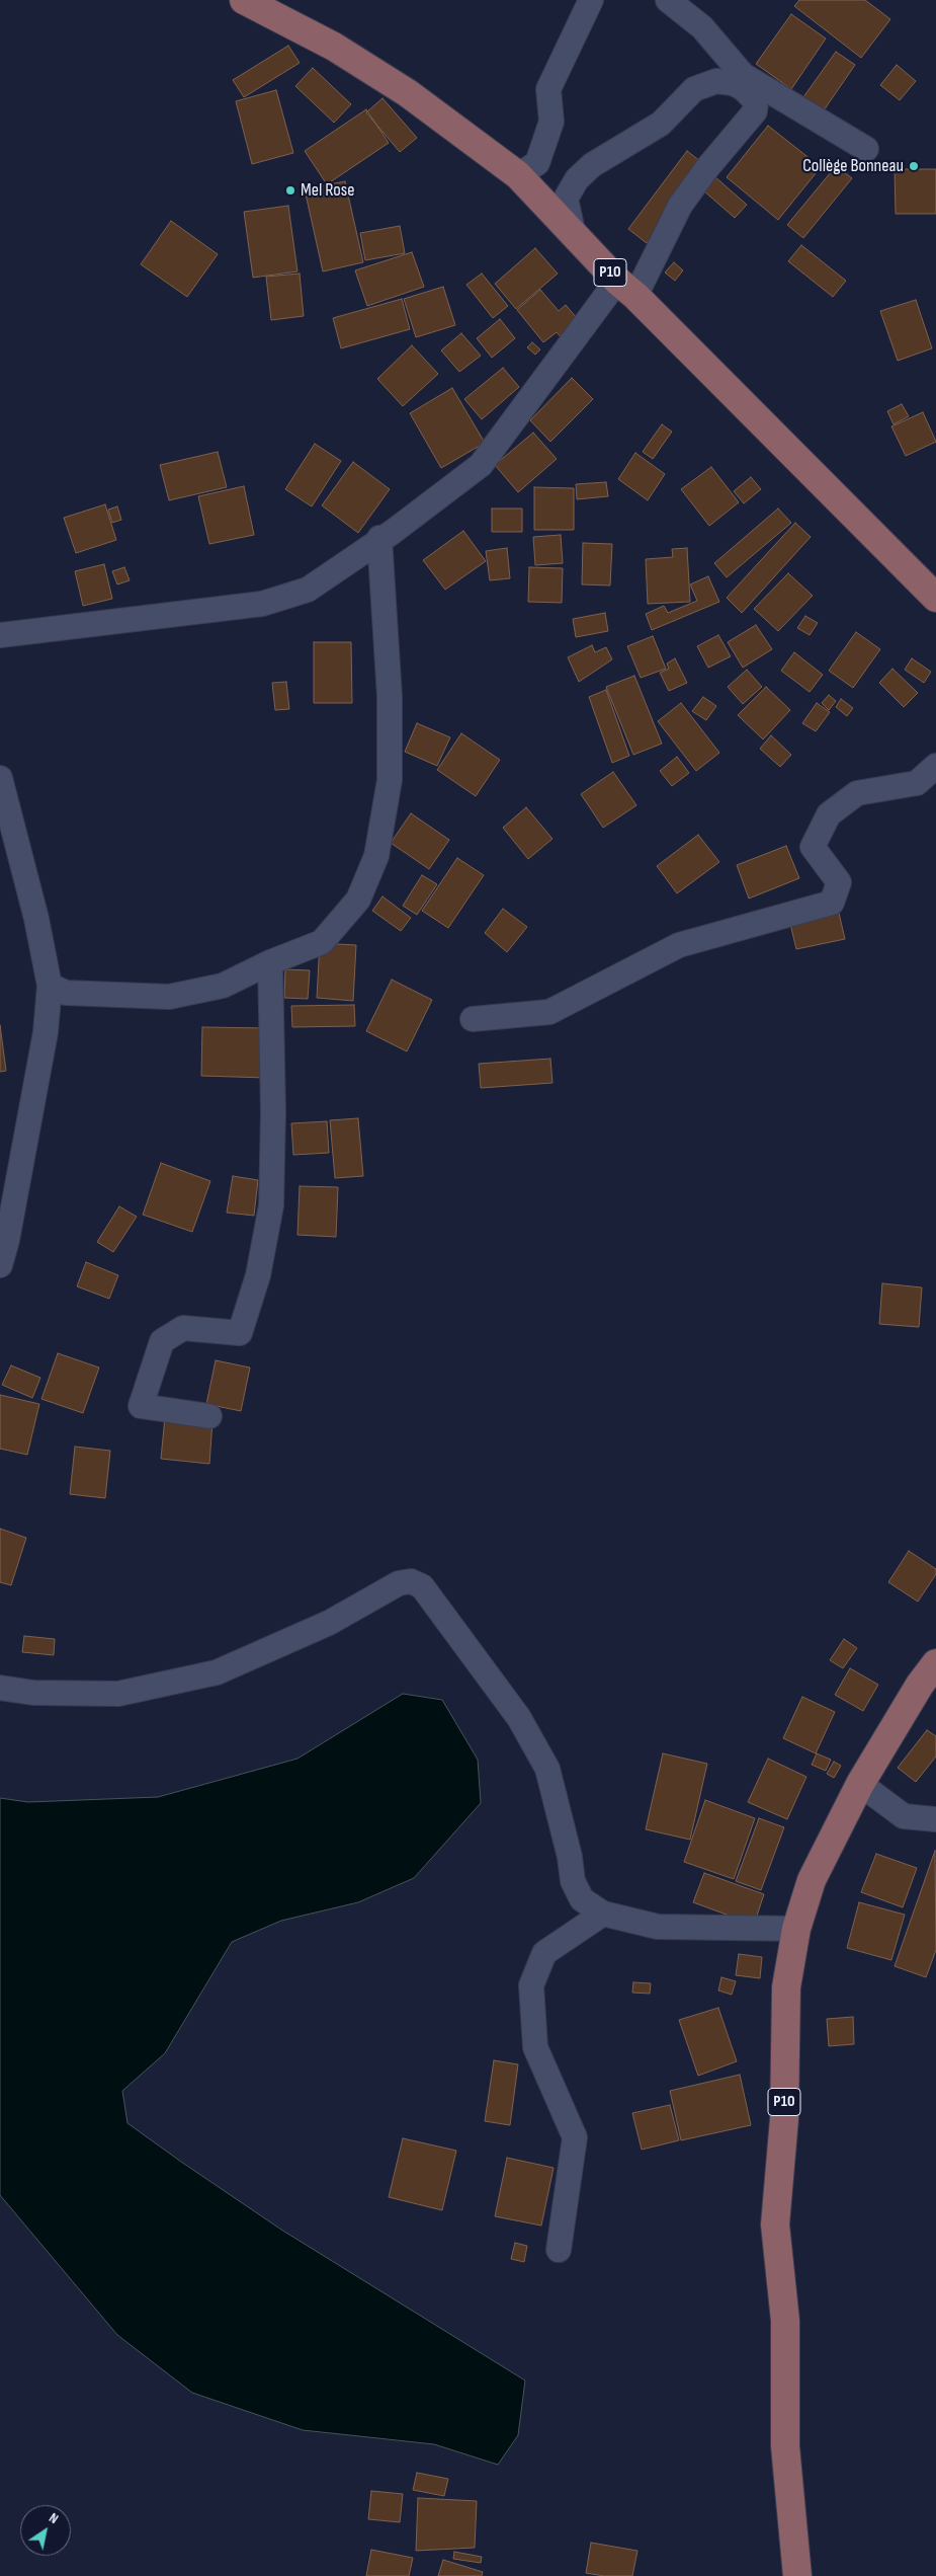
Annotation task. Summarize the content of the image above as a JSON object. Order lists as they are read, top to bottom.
{
  "streets": {
    "main road": ["P10"]
  },
  "places": ["Collège Bonneau", "Mel Rose"],
  "north": "top right"
}
